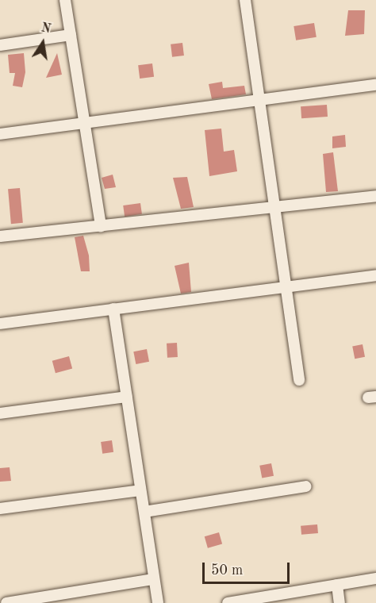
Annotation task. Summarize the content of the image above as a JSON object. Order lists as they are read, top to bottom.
{
  "scale_bar": "50 m",
  "north": "top"
}
